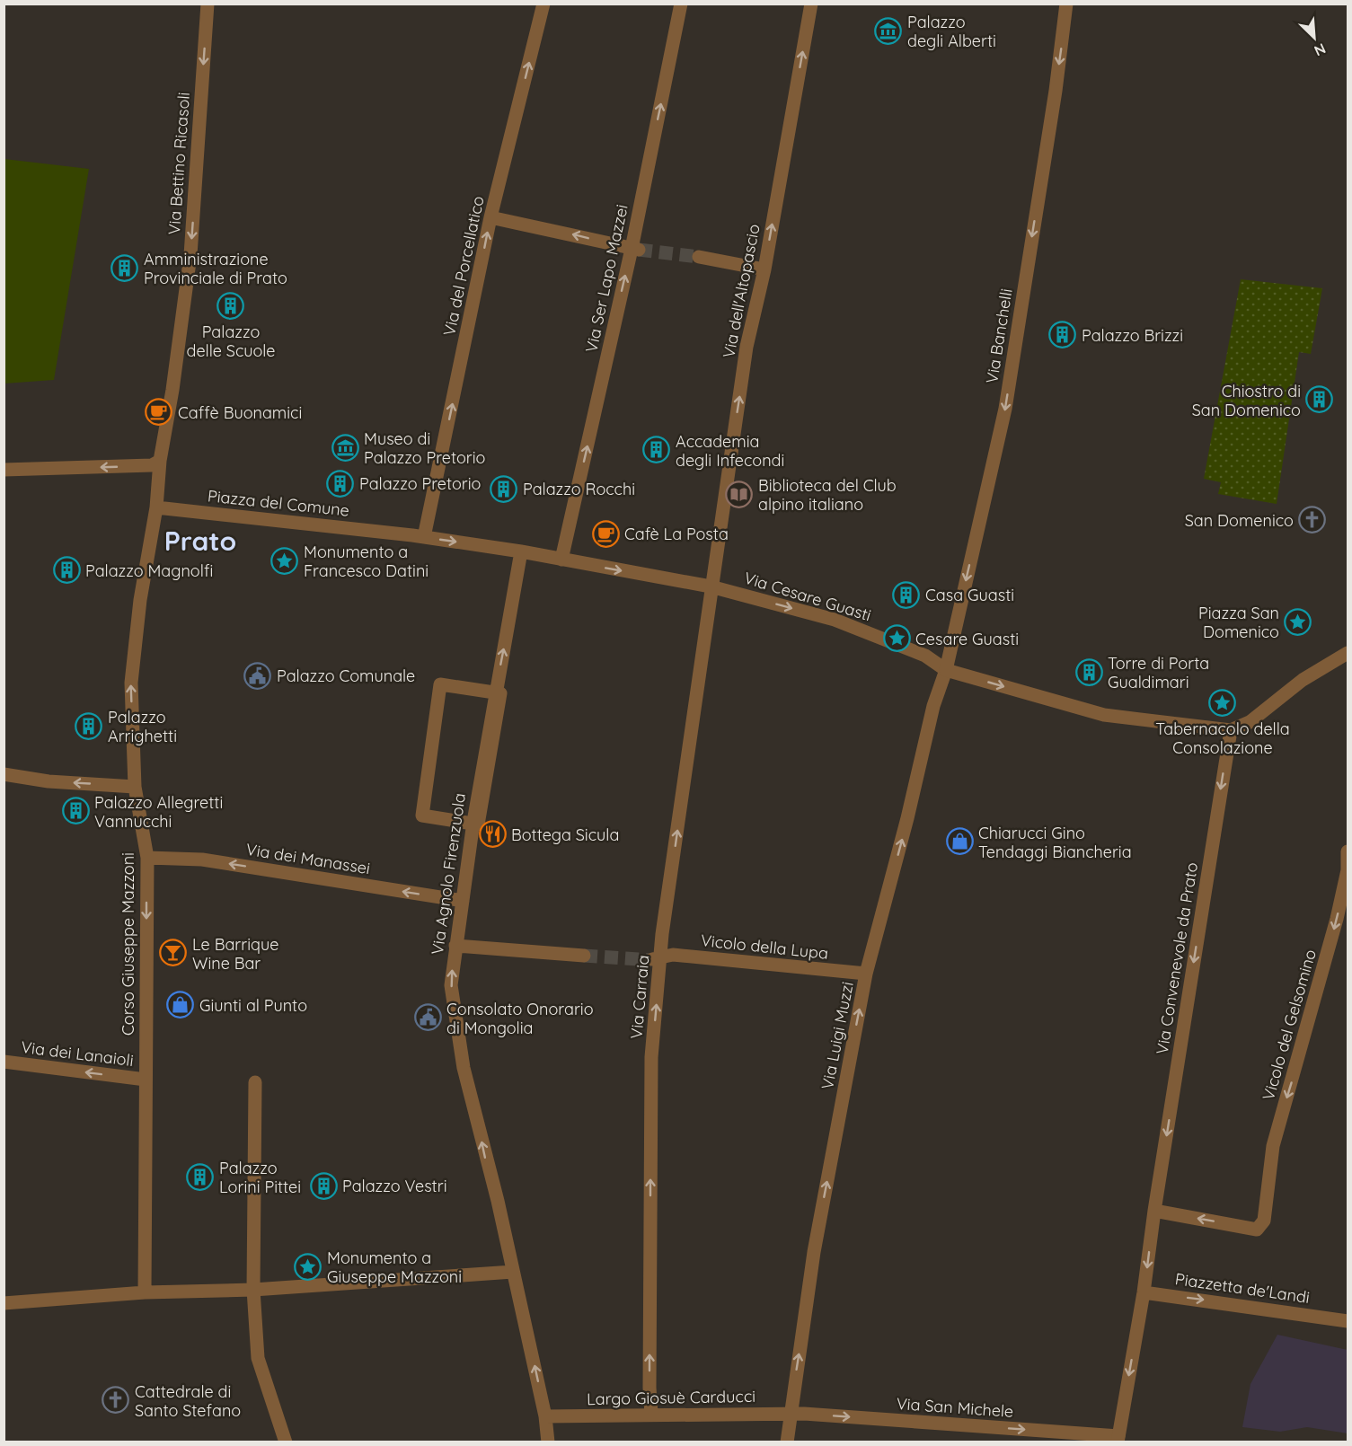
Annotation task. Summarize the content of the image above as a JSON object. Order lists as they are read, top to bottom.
{
  "streets": {
    "street": [
      "Via Bettino Ricasoli",
      "Via del Porcellatico",
      "Via Ser Lapo Mazzei",
      "Via dell'Altopascio",
      "Via Banchelli",
      "Piazza del Comune",
      "Via Cesare Guasti",
      "Via dei Manassei",
      "Via Agnolo Firenzuola",
      "Corso Giuseppe Mazzoni",
      "Vicolo della Lupa",
      "Via Convenevole da Prato",
      "Via Carraia",
      "Vicolo del Gelsomino",
      "Via Luigi Muzzi",
      "Via dei Lanaioli",
      "Piazzetta de'Landi",
      "Largo Giosuè Carducci",
      "Via San Michele"
    ]
  },
  "crossings": [
    ["Via del Porcellatico", "Via Cesare Guasti"],
    ["Via Ser Lapo Mazzei", "Via Cesare Guasti"],
    ["Via dell'Altopascio", "Via Cesare Guasti"],
    ["Via dell'Altopascio", "Via Carraia"],
    ["Via Banchelli", "Via Cesare Guasti"],
    ["Via Banchelli", "Via Luigi Muzzi"],
    ["Piazza del Comune", "Via Cesare Guasti"],
    ["Piazza del Comune", "Corso Giuseppe Mazzoni"],
    ["Via Cesare Guasti", "Via Convenevole da Prato"],
    ["Via Cesare Guasti", "Via Carraia"],
    ["Via Cesare Guasti", "Via Luigi Muzzi"],
    ["Via dei Manassei", "Via Agnolo Firenzuola"],
    ["Via dei Manassei", "Corso Giuseppe Mazzoni"],
    ["Via Agnolo Firenzuola", "Largo Giosuè Carducci"],
    ["Corso Giuseppe Mazzoni", "Via dei Lanaioli"],
    ["Vicolo della Lupa", "Via Carraia"],
    ["Vicolo della Lupa", "Via Luigi Muzzi"],
    ["Via Convenevole da Prato", "Vicolo del Gelsomino"],
    ["Via Carraia", "Largo Giosuè Carducci"],
    ["Via Luigi Muzzi", "Largo Giosuè Carducci"],
    ["Via Luigi Muzzi", "Via San Michele"],
    ["Largo Giosuè Carducci", "Via San Michele"]
  ],
  "one_way": [
    "Via Bettino Ricasoli",
    "Via del Porcellatico",
    "Via Ser Lapo Mazzei",
    "Via dell'Altopascio",
    "Via Banchelli",
    "Via Cesare Guasti",
    "Via dei Manassei",
    "Via Agnolo Firenzuola",
    "Via Convenevole da Prato",
    "Via Carraia",
    "Vicolo del Gelsomino",
    "Via Luigi Muzzi",
    "Via dei Lanaioli",
    "Piazzetta de'Landi",
    "Via San Michele"
  ],
  "districts": ["Prato"],
  "places": {
    "museum": ["Palazzo degli Alberti", "Museo di Palazzo Pretorio"],
    "building": [
      "Amministrazione Provinciale di Prato",
      "Palazzo delle Scuole",
      "Palazzo Brizzi",
      "Chiostro di San Domenico",
      "Accademia degli Infecondi",
      "Palazzo Pretorio",
      "Palazzo Rocchi",
      "Palazzo Magnolfi",
      "Casa Guasti",
      "Torre di Porta Gualdimari",
      "Palazzo Arrighetti",
      "Palazzo Allegretti Vannucchi",
      "Palazzo Lorini Pittei",
      "Palazzo Vestri"
    ],
    "cafe": ["Caffè Buonamici", "Cafè La Posta"],
    "library": ["Biblioteca del Club alpino italiano"],
    "church": ["San Domenico", "Cattedrale di Santo Stefano"],
    "place": [
      "Monumento a Francesco Datini",
      "Piazza San Domenico",
      "Cesare Guasti",
      "Tabernacolo della Consolazione",
      "Monumento a Giuseppe Mazzoni"
    ],
    "public building": ["Palazzo Comunale", "Consolato Onorario di Mongolia"],
    "restaurant": ["Bottega Sicula"],
    "shop": ["Chiarucci Gino Tendaggi Biancheria", "Giunti al Punto"],
    "bar": ["Le Barrique Wine Bar"]
  },
  "north": "bottom right"
}
